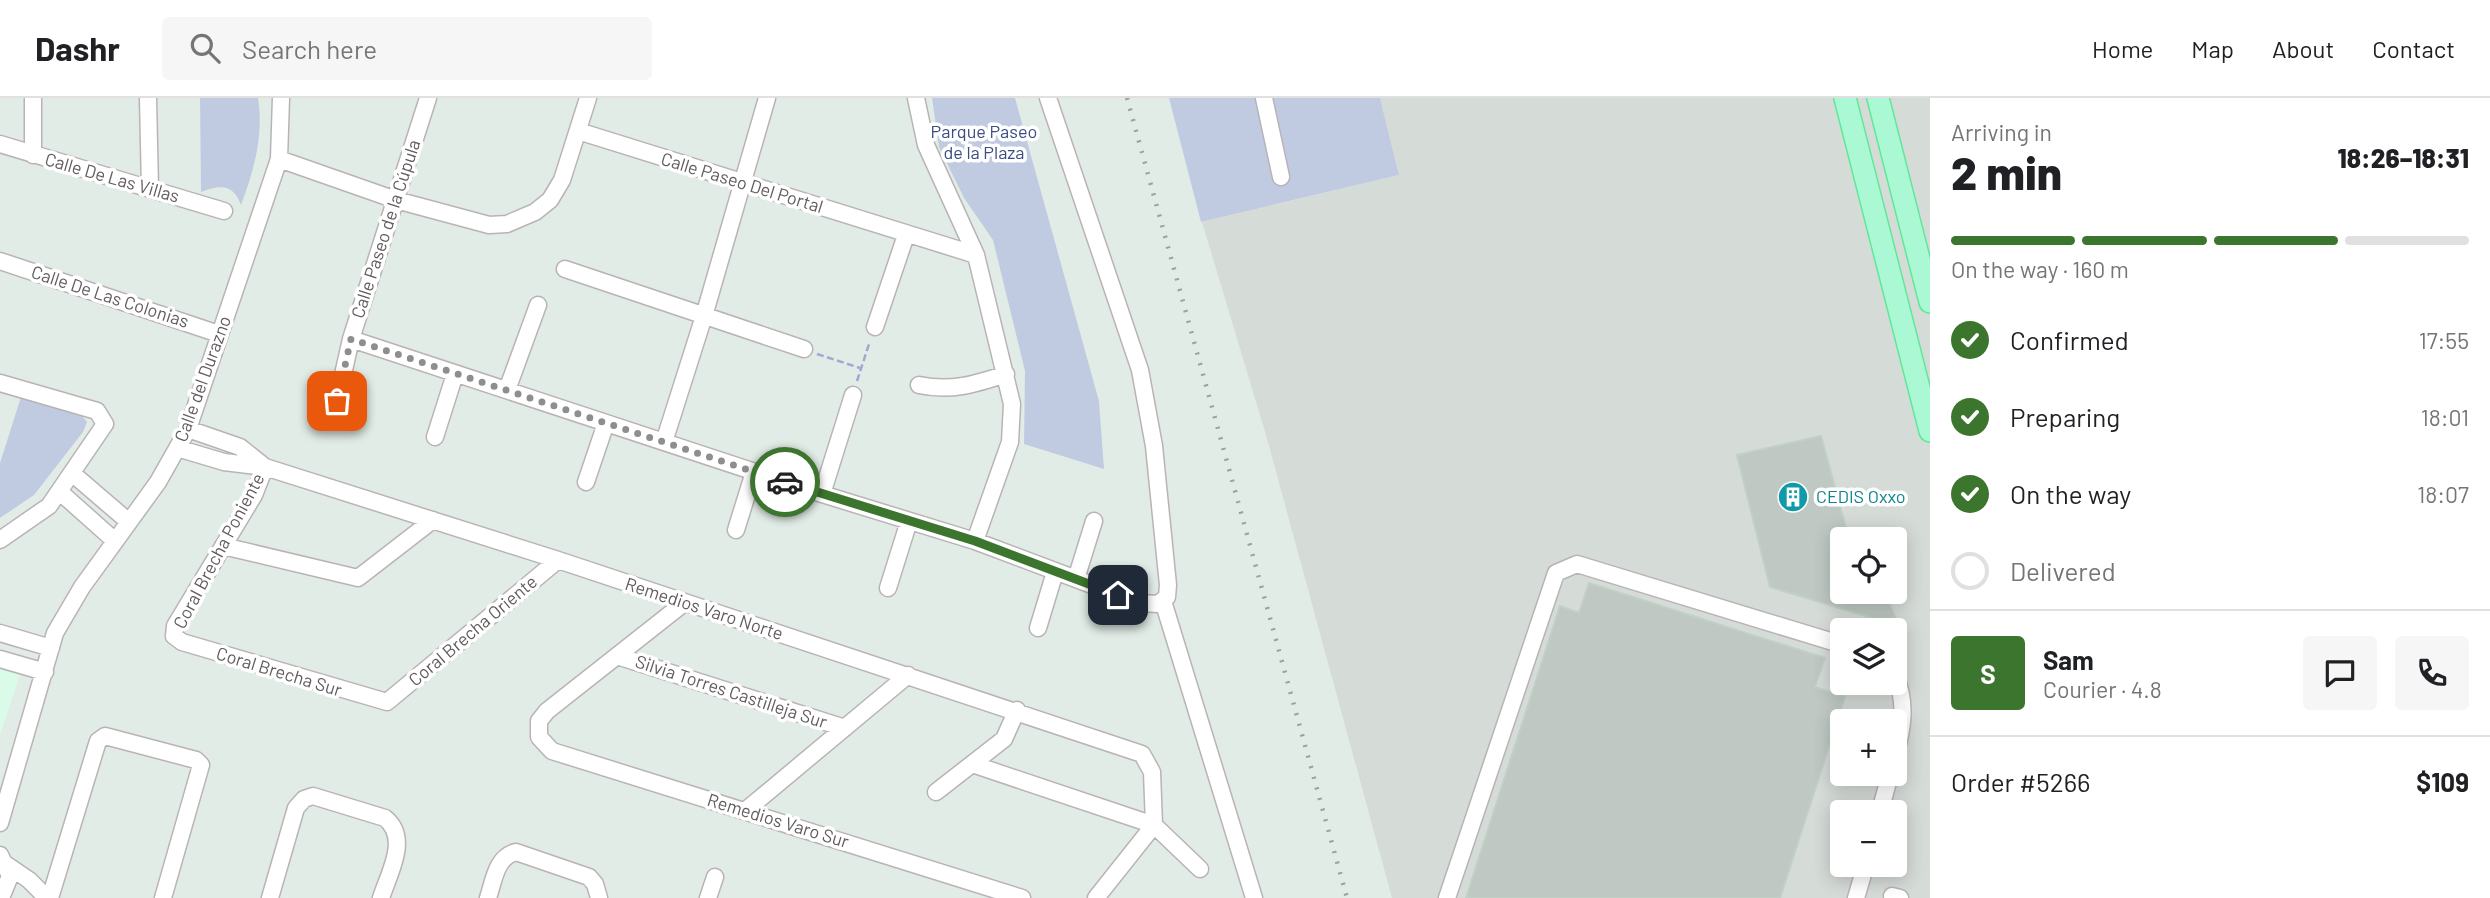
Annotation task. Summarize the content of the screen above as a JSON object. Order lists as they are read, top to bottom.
{
  "streets": {
    "street": [
      "Calle De Las Villas",
      "Calle Paseo Del Portal",
      "Calle Paseo de la Cúpula",
      "Calle De Las Colonias",
      "Calle del Durazno",
      "Coral Brecha Poniente",
      "Remedios Varo Norte",
      "Coral Brecha Oriente",
      "Coral Brecha Sur",
      "Silvia Torres Castilleja Sur",
      "Remedios Varo Sur"
    ]
  },
  "crossings": [
    ["Calle De Las Colonias", "Calle del Durazno"],
    ["Calle del Durazno", "Remedios Varo Norte"],
    ["Coral Brecha Poniente", "Remedios Varo Norte"],
    ["Coral Brecha Poniente", "Coral Brecha Sur"],
    ["Remedios Varo Norte", "Coral Brecha Oriente"],
    ["Coral Brecha Oriente", "Coral Brecha Sur"],
    ["Silvia Torres Castilleja Sur", "Remedios Varo Sur"]
  ],
  "parks": ["Parque Paseo de la Plaza"],
  "places": {
    "building": ["CEDIS Oxxo"]
  },
  "page": {
    "header": "Dashr",
    "search": "Search here",
    "nav": [
      "Home",
      "Map",
      "About",
      "Contact"
    ],
    "heading": ["2 min", "Arriving in", "18:26–18:31"],
    "panel": [
      "Sam",
      "Courier · 4.8",
      "Order #5266",
      "$109"
    ],
    "bar": "On the way · 160 m",
    "list": [
      ["Confirmed", "17:55"],
      ["Preparing", "18:01"],
      ["On the way", "18:07"],
      "Delivered"
    ],
    "map_buttons": ["+", "−"],
    "round": "S"
  }
}
